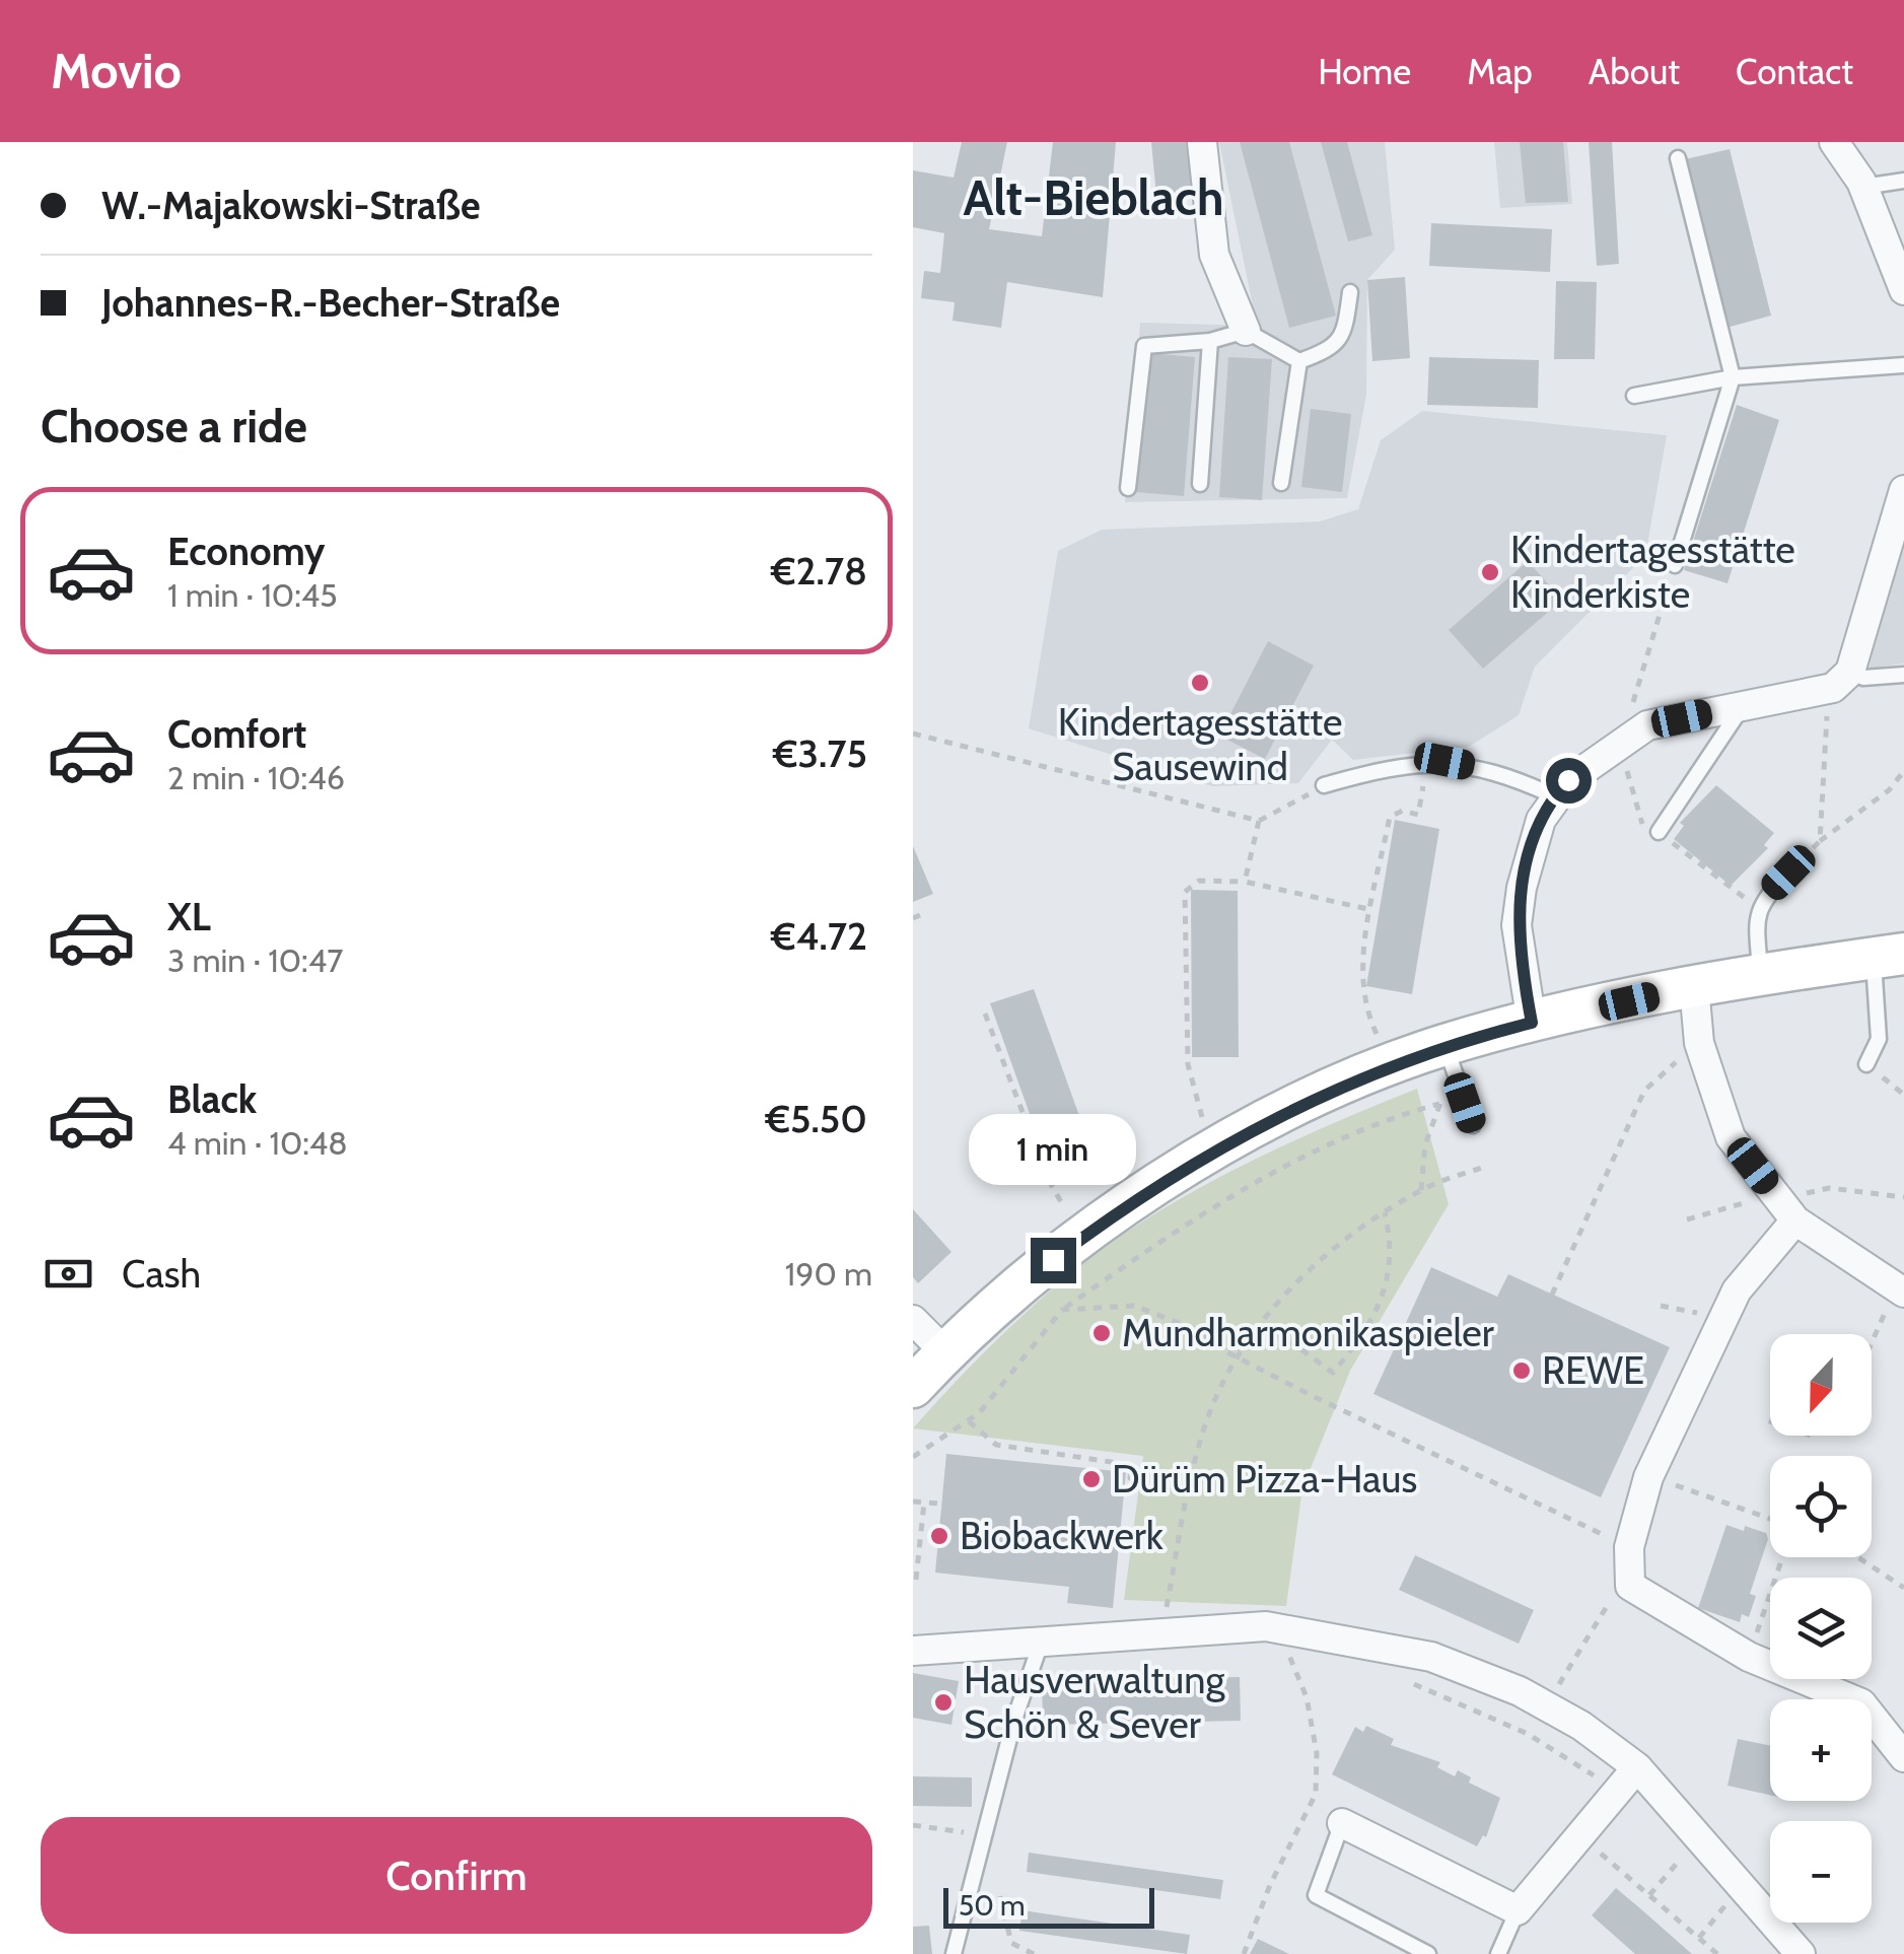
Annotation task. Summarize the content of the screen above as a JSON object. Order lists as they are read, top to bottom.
{
  "districts": ["Alt-Bieblach"],
  "places": [
    "Kindertagesstätte Kinderkiste",
    "Kindertagesstätte Sausewind",
    "Mundharmonikaspieler",
    "REWE",
    "Dürüm Pizza-Haus",
    "Biobackwerk",
    "Hausverwaltung Schön & Sever"
  ],
  "scale_bar": "50 m",
  "north": "bottom",
  "page": {
    "header": "Movio",
    "nav": [
      "Home",
      "Map",
      "About",
      "Contact"
    ],
    "banner": ["W.-Majakowski-Straße", "Johannes-R.-Becher-Straße"],
    "heading": "Choose a ride",
    "list": [
      {
        "name": "Economy",
        "note": "1 min · 10:45",
        "value": "€2.78"
      },
      {
        "name": "Comfort",
        "note": "2 min · 10:46",
        "value": "€3.75"
      },
      {
        "name": "XL",
        "note": "3 min · 10:47",
        "value": "€4.72"
      },
      {
        "name": "Black",
        "note": "4 min · 10:48",
        "value": "€5.50"
      }
    ],
    "bubble": "1 min",
    "pay": ["Cash", "190 m"],
    "map_buttons": ["+", "−"],
    "buttons": "Confirm",
    "scale": "50 m"
  }
}
